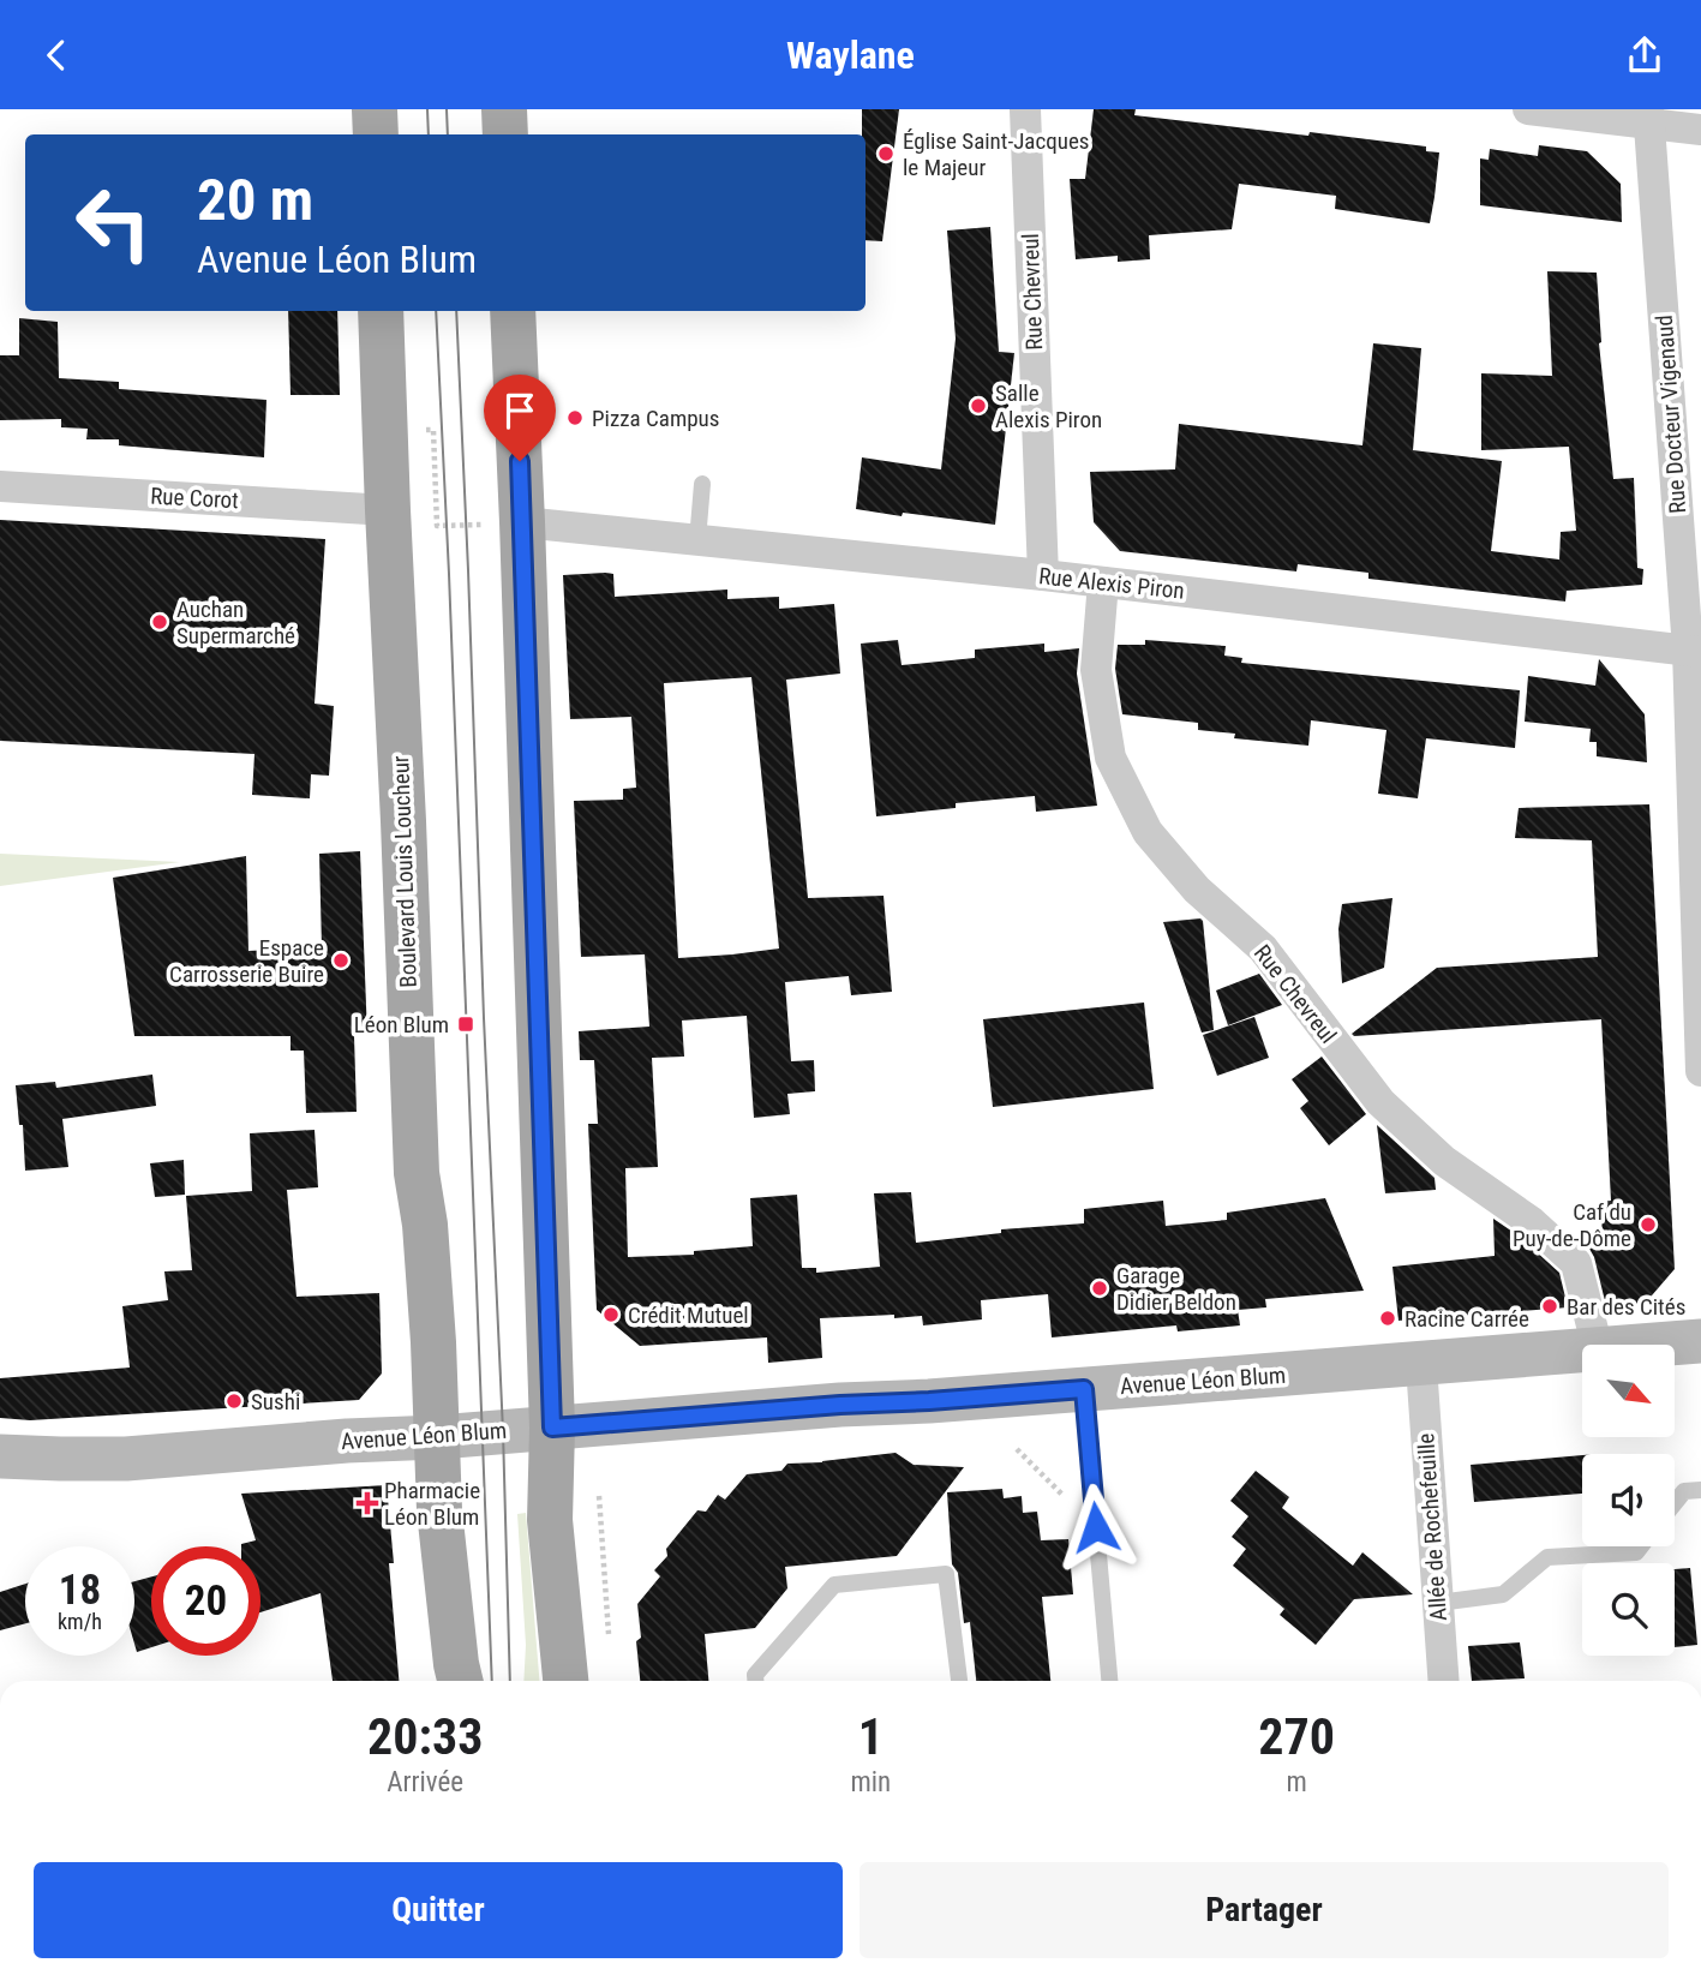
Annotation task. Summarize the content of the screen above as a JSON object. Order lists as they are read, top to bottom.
{
  "streets": {
    "main road": ["Boulevard Louis Loucheur", "Avenue Léon Blum"],
    "street": [
      "Rue Chevreul",
      "Rue Docteur Vigenaud",
      "Rue Corot",
      "Rue Alexis Piron",
      "Allée de Rochefeuille"
    ]
  },
  "crossings": [
    ["Rue Chevreul", "Rue Alexis Piron"],
    ["Rue Docteur Vigenaud", "Rue Alexis Piron"],
    ["Rue Corot", "Boulevard Louis Loucheur"],
    ["Boulevard Louis Loucheur", "Avenue Léon Blum"],
    ["Avenue Léon Blum", "Allée de Rochefeuille"]
  ],
  "places": {
    "other": [
      "Église Saint-Jacques le Majeur",
      "Salle Alexis Piron",
      "Pizza Campus",
      "Auchan Supermarché",
      "Espace Carrosserie Buire",
      "Caf du Puy-de-Dôme",
      "Garage Didier Beldon",
      "Bar des Cités",
      "Crédit Mutuel",
      "Racine Carrée",
      "Sushi"
    ],
    "transit": ["Léon Blum"],
    "health": ["Pharmacie Léon Blum"]
  },
  "north": "bottom right",
  "page": {
    "header": "Waylane",
    "turn": ["20 m", "Avenue Léon Blum"],
    "speed": "18 km/h",
    "limit": "20",
    "eta": [
      "20:33",
      "Arrivée",
      "1",
      "min",
      "270",
      "m"
    ],
    "buttons": ["Quitter", "Partager"]
  }
}
